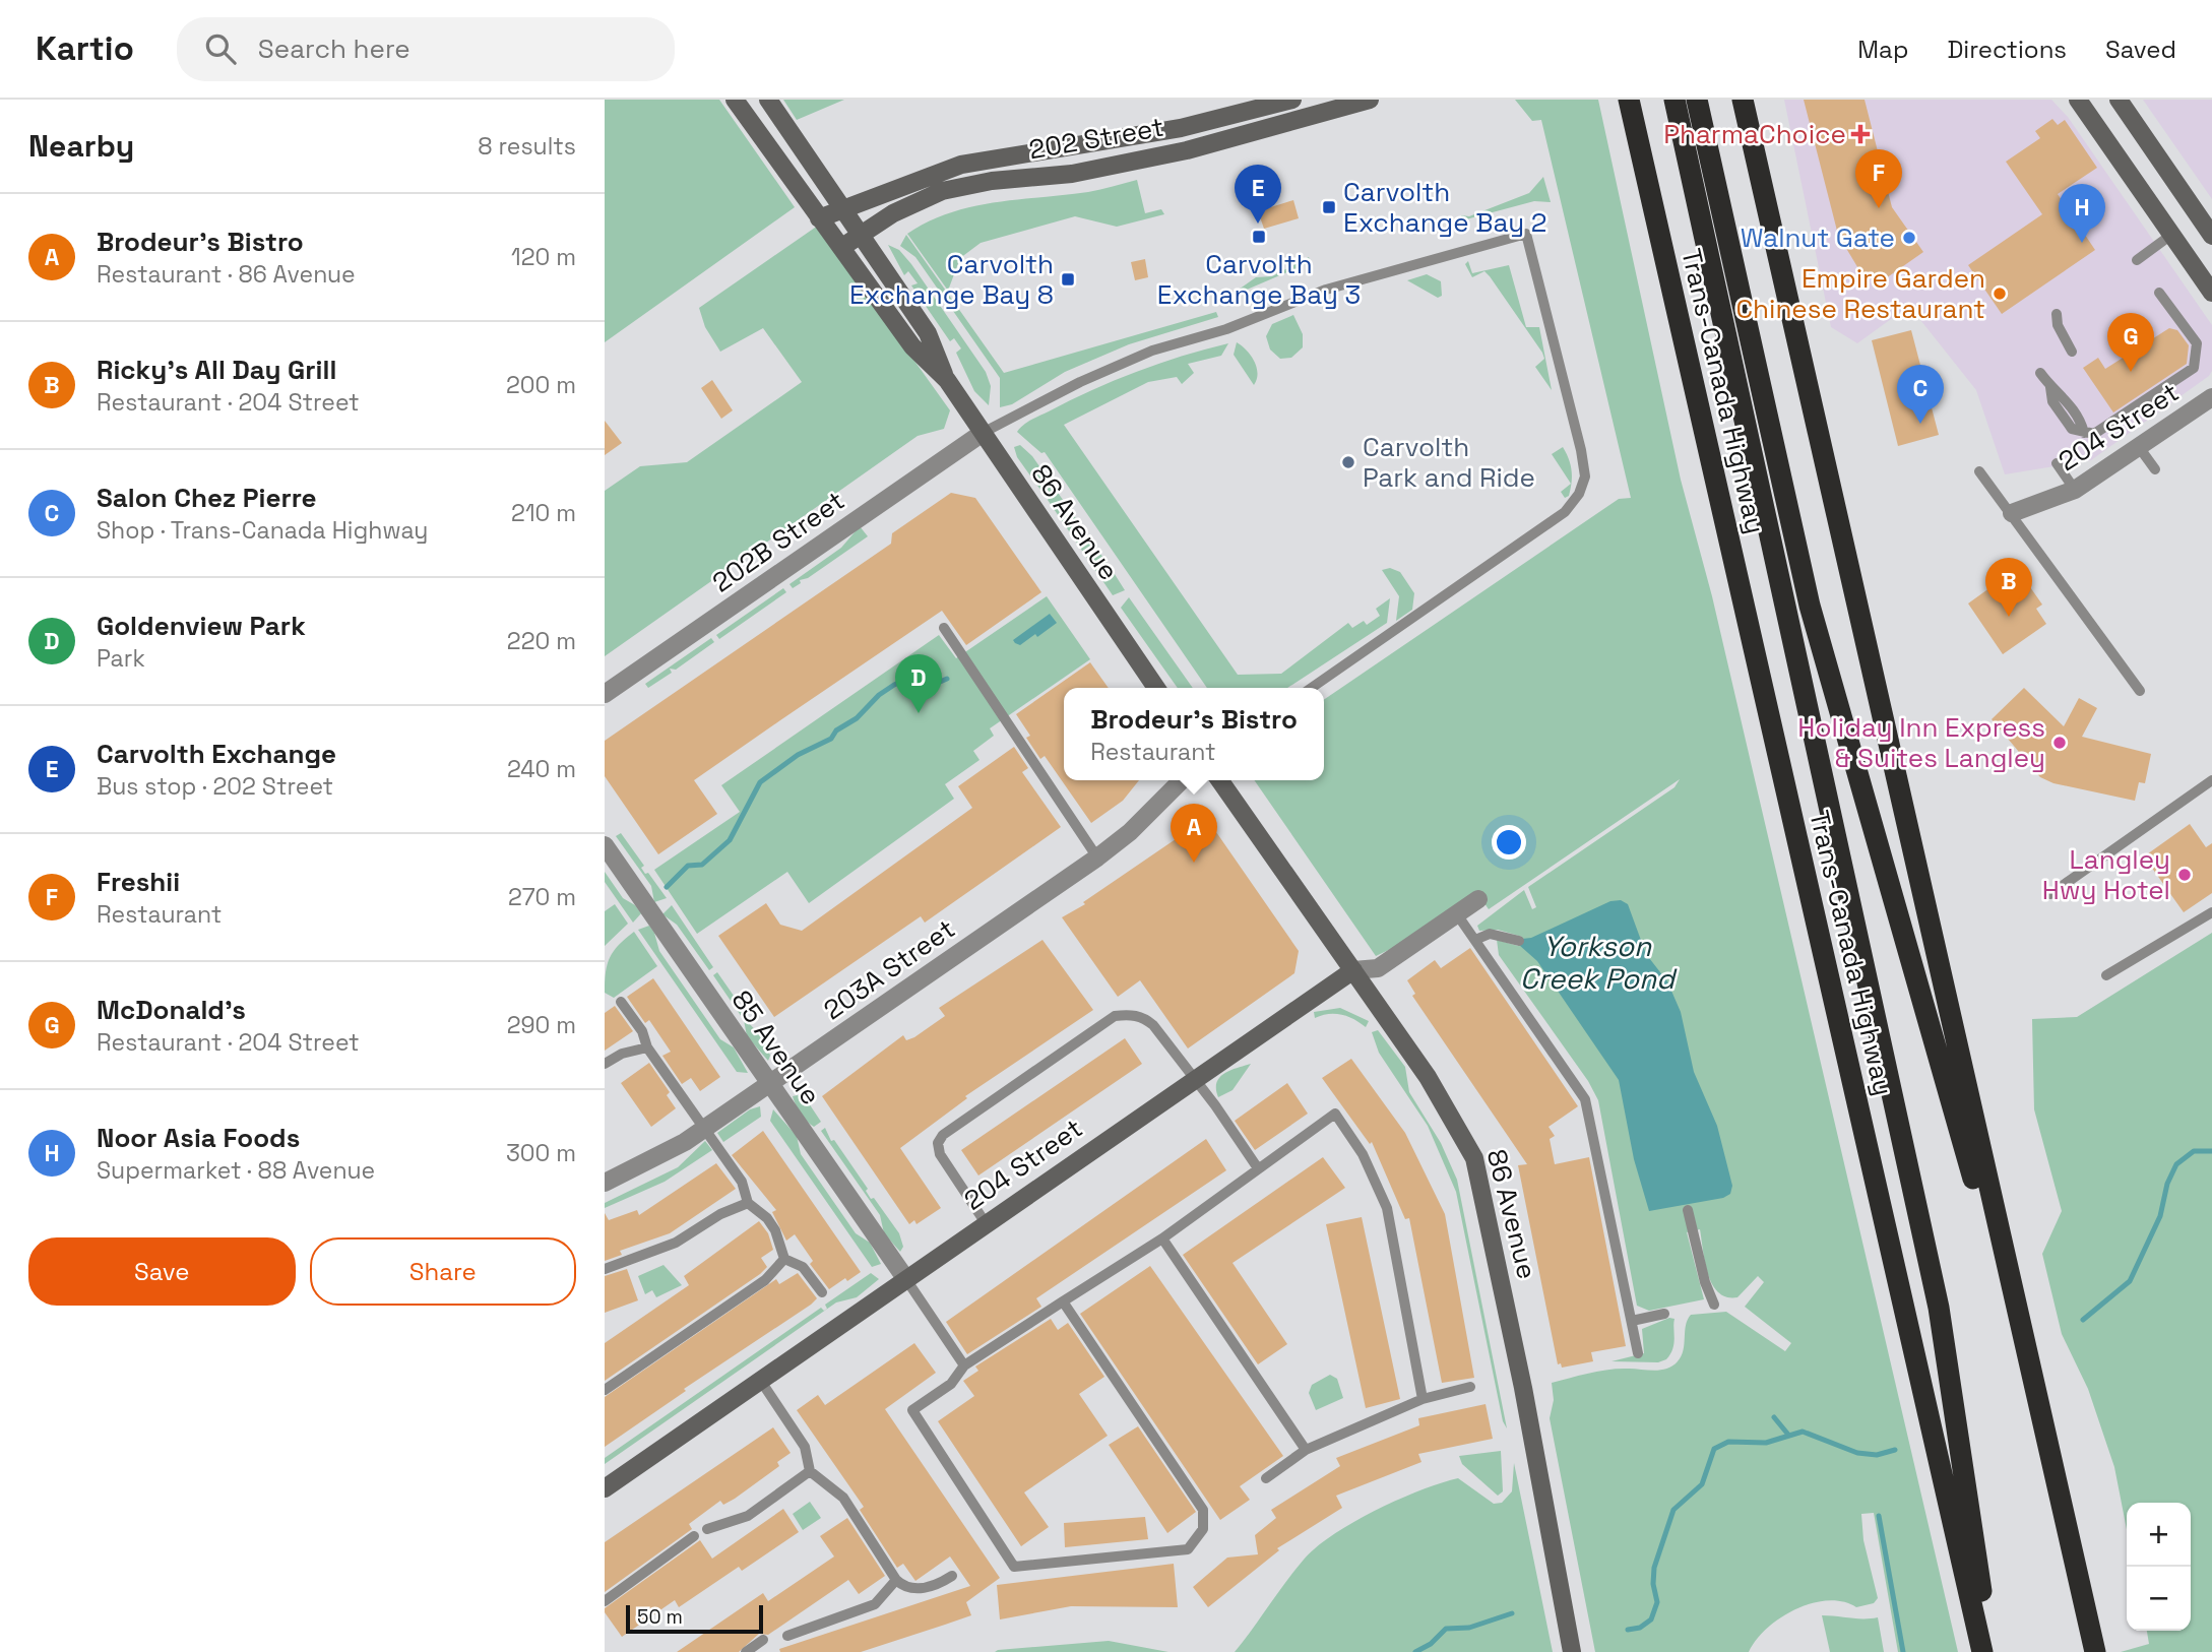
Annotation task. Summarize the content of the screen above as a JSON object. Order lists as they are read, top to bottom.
{
  "streets": {
    "highway": ["Trans-Canada Highway"],
    "street": [
      "202 Street",
      "204 Street",
      "86 Avenue",
      "202B Street",
      "203A Street",
      "85 Avenue"
    ]
  },
  "crossings": [
    ["202 Street", "86 Avenue"],
    ["204 Street", "86 Avenue"],
    ["204 Street", "85 Avenue"],
    ["86 Avenue", "202B Street"],
    ["203A Street", "85 Avenue"]
  ],
  "water": ["Yorkson Creek Pond"],
  "places": {
    "health": ["PharmaChoice"],
    "transit": ["Carvolth Exchange Bay 2", "Carvolth Exchange Bay 3", "Carvolth Exchange Bay 8"],
    "other": [
      "Walnut Gate",
      "Empire Garden Chinese Restaurant",
      "Carvolth Park and Ride",
      "Holiday Inn Express & Suites Langley",
      "Langley Hwy Hotel"
    ]
  },
  "scale_bar": "50 m",
  "page": {
    "header": "Kartio",
    "search": "Search here",
    "nav": ["Map", "Directions", "Saved"],
    "heading": ["Nearby", "8 results"],
    "pins": [
      "F",
      "E",
      "H",
      "G",
      "C",
      "B",
      "D",
      "A"
    ],
    "list": [
      {
        "mark": "A",
        "name": "Brodeur's Bistro",
        "note": "Restaurant · 86 Avenue",
        "value": "120 m"
      },
      {
        "mark": "B",
        "name": "Ricky's All Day Grill",
        "note": "Restaurant · 204 Street",
        "value": "200 m"
      },
      {
        "mark": "C",
        "name": "Salon Chez Pierre",
        "note": "Shop · Trans-Canada Highway",
        "value": "210 m"
      },
      {
        "mark": "D",
        "name": "Goldenview Park",
        "note": "Park",
        "value": "220 m"
      },
      {
        "mark": "E",
        "name": "Carvolth Exchange",
        "note": "Bus stop · 202 Street",
        "value": "240 m"
      },
      {
        "mark": "F",
        "name": "Freshii",
        "note": "Restaurant",
        "value": "270 m"
      },
      {
        "mark": "G",
        "name": "McDonald's",
        "note": "Restaurant · 204 Street",
        "value": "290 m"
      },
      {
        "mark": "H",
        "name": "Noor Asia Foods",
        "note": "Supermarket · 88 Avenue",
        "value": "300 m"
      }
    ],
    "popup": ["Brodeur's Bistro", "Restaurant"],
    "buttons": ["Save", "Share"],
    "map_buttons": ["+", "−"],
    "scale": "50 m"
  }
}
